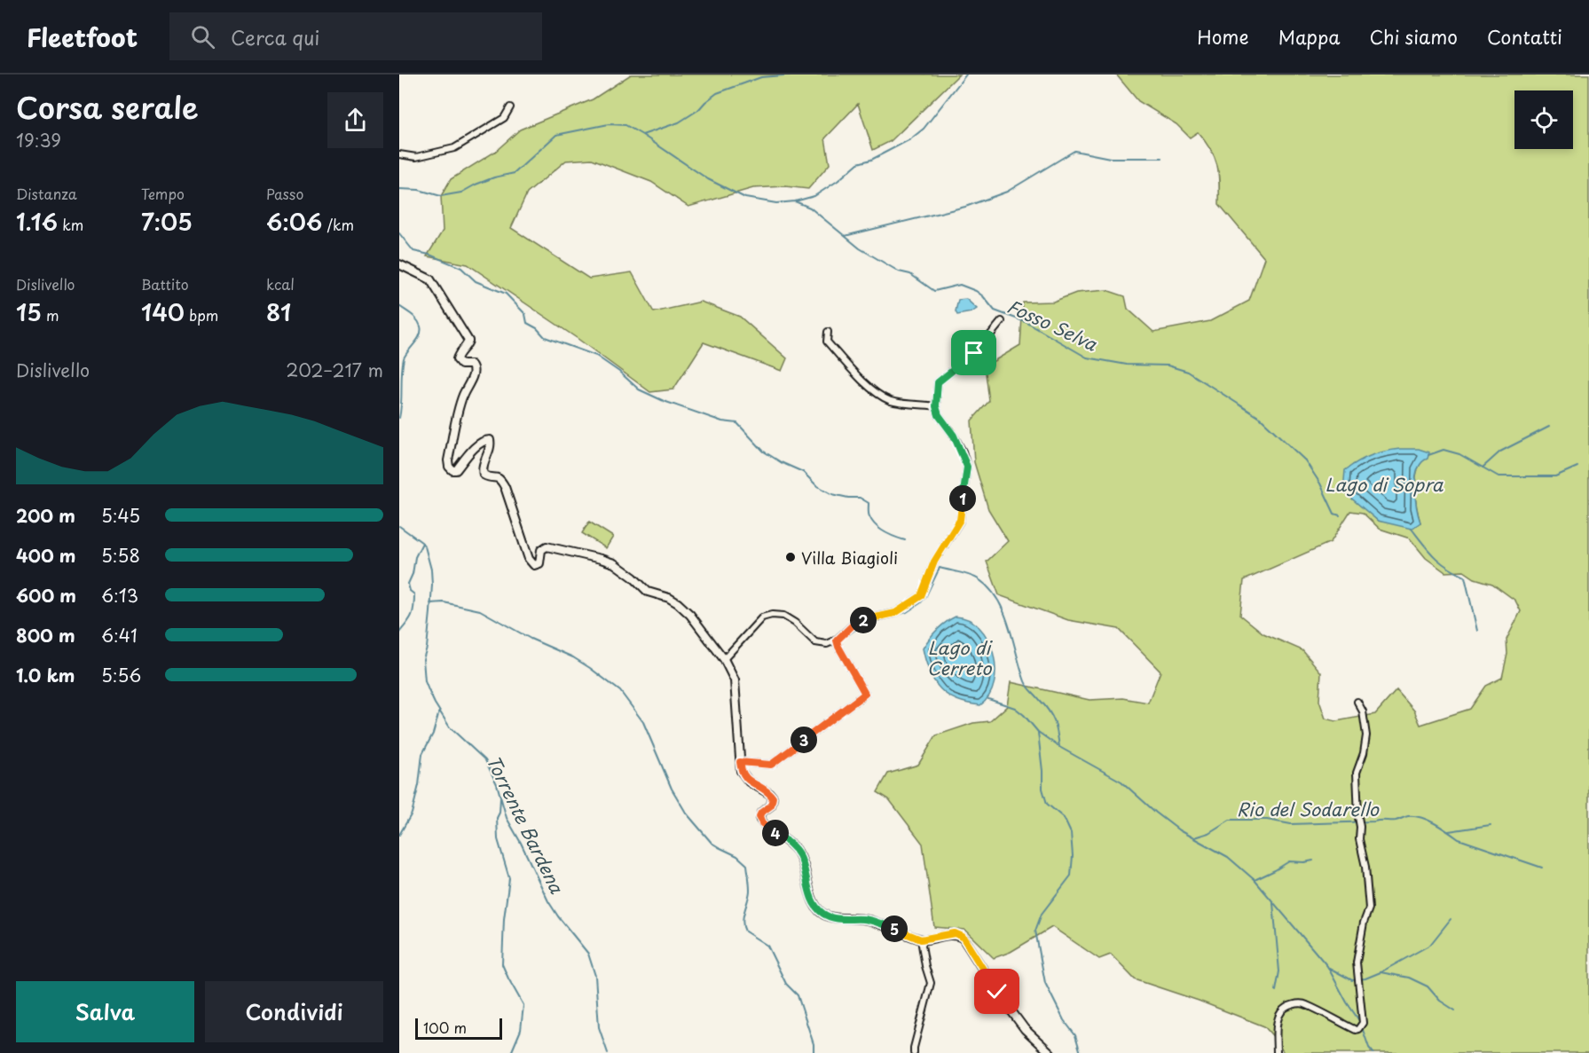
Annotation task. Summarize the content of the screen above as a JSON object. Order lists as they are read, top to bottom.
{
  "water": [
    "Fosso Selva",
    "Lago di Sopra",
    "Lago di Cerreto",
    "Rio del Sodarello",
    "Torrente Bardena"
  ],
  "places": ["Villa Biagioli"],
  "scale_bar": "100 m",
  "page": {
    "header": "Fleetfoot",
    "search": "Cerca qui",
    "nav": [
      "Home",
      "Mappa",
      "Chi siamo",
      "Contatti"
    ],
    "heading": ["Corsa serale", "19:39"],
    "stats": [
      ["Distanza", "1.16 km"],
      ["Tempo", "7:05"],
      ["Passo", "6:06 /km"],
      ["Dislivello", "15 m"],
      ["Battito", "140 bpm"],
      ["kcal", "81"]
    ],
    "chart": ["Dislivello", "202–217 m"],
    "pins": [
      "1",
      "2",
      "3",
      "4",
      "5"
    ],
    "list": [
      {
        "name": "200 m",
        "note": "5:45"
      },
      {
        "name": "400 m",
        "note": "5:58"
      },
      {
        "name": "600 m",
        "note": "6:13"
      },
      {
        "name": "800 m",
        "note": "6:41"
      },
      {
        "name": "1.0 km",
        "note": "5:56"
      }
    ],
    "buttons": ["Salva", "Condividi"],
    "scale": "100 m"
  }
}
